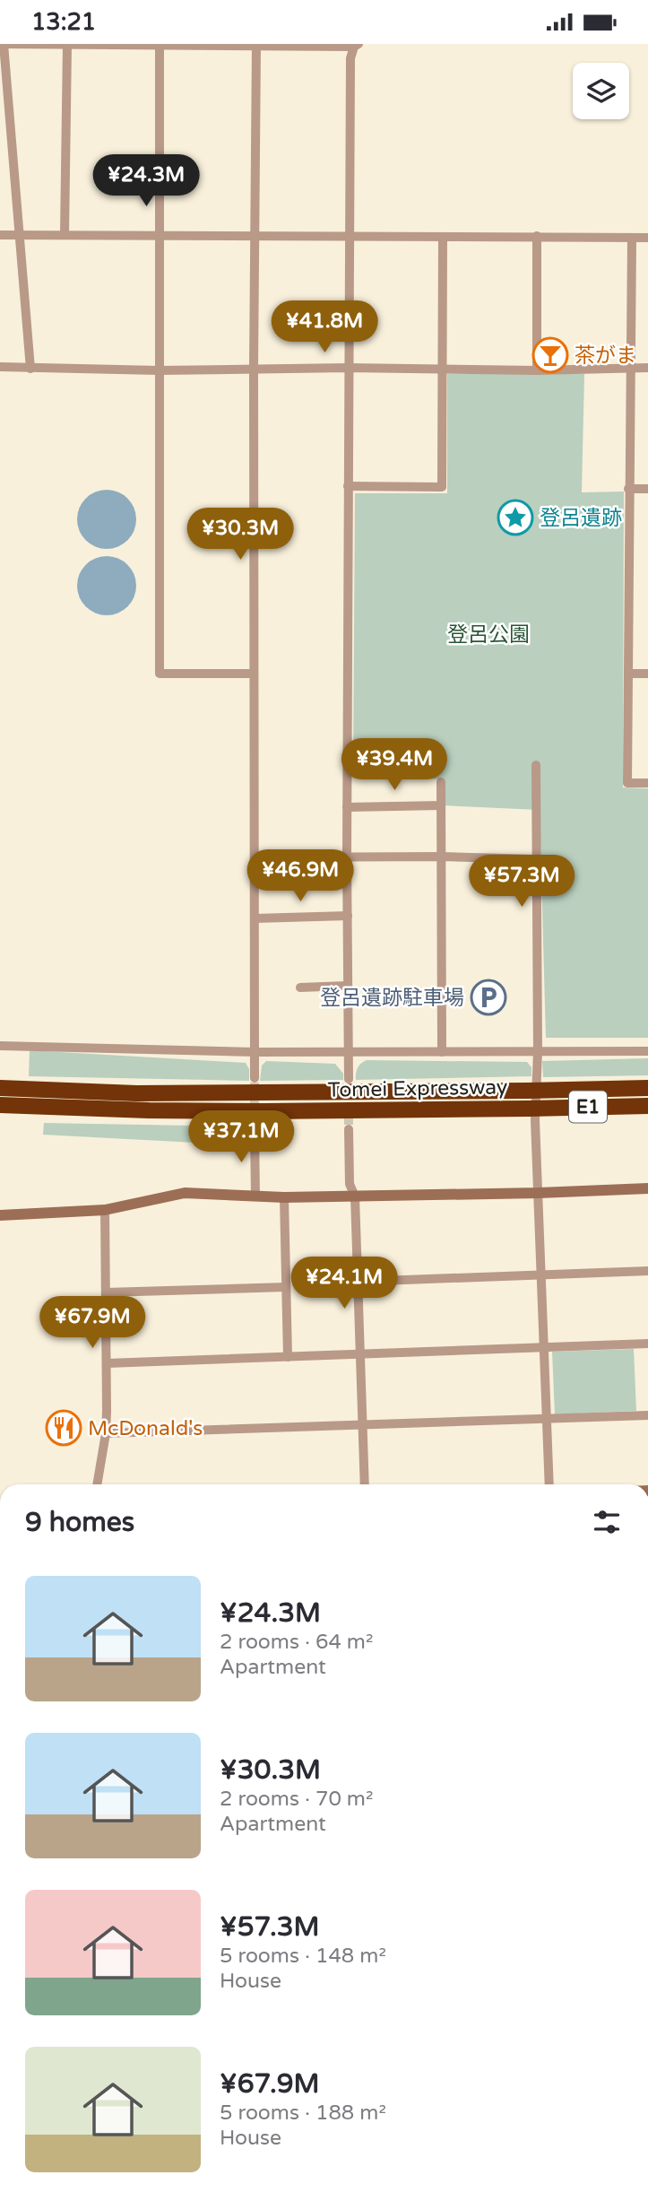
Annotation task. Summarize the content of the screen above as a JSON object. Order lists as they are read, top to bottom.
{
  "streets": {
    "highway": ["Tomei Expressway", "E1"]
  },
  "parks": ["登呂公園"],
  "places": {
    "bar": ["茶がま"],
    "place": ["登呂遺跡"],
    "parking": ["登呂遺跡駐車場"],
    "restaurant": ["McDonald's"]
  },
  "page": {
    "status": "13:21",
    "price": [
      "¥24.3M",
      "¥41.8M",
      "¥30.3M",
      "¥39.4M",
      "¥46.9M",
      "¥57.3M",
      "¥37.1M",
      "¥24.1M",
      "¥67.9M"
    ],
    "heading": "9 homes",
    "list": [
      {
        "name": "¥24.3M",
        "note": "2 rooms · 64 m² · Apartment"
      },
      {
        "name": "¥30.3M",
        "note": "2 rooms · 70 m² · Apartment"
      },
      {
        "name": "¥57.3M",
        "note": "5 rooms · 148 m² · House"
      },
      {
        "name": "¥67.9M",
        "note": "5 rooms · 188 m² · House"
      }
    ]
  }
}
